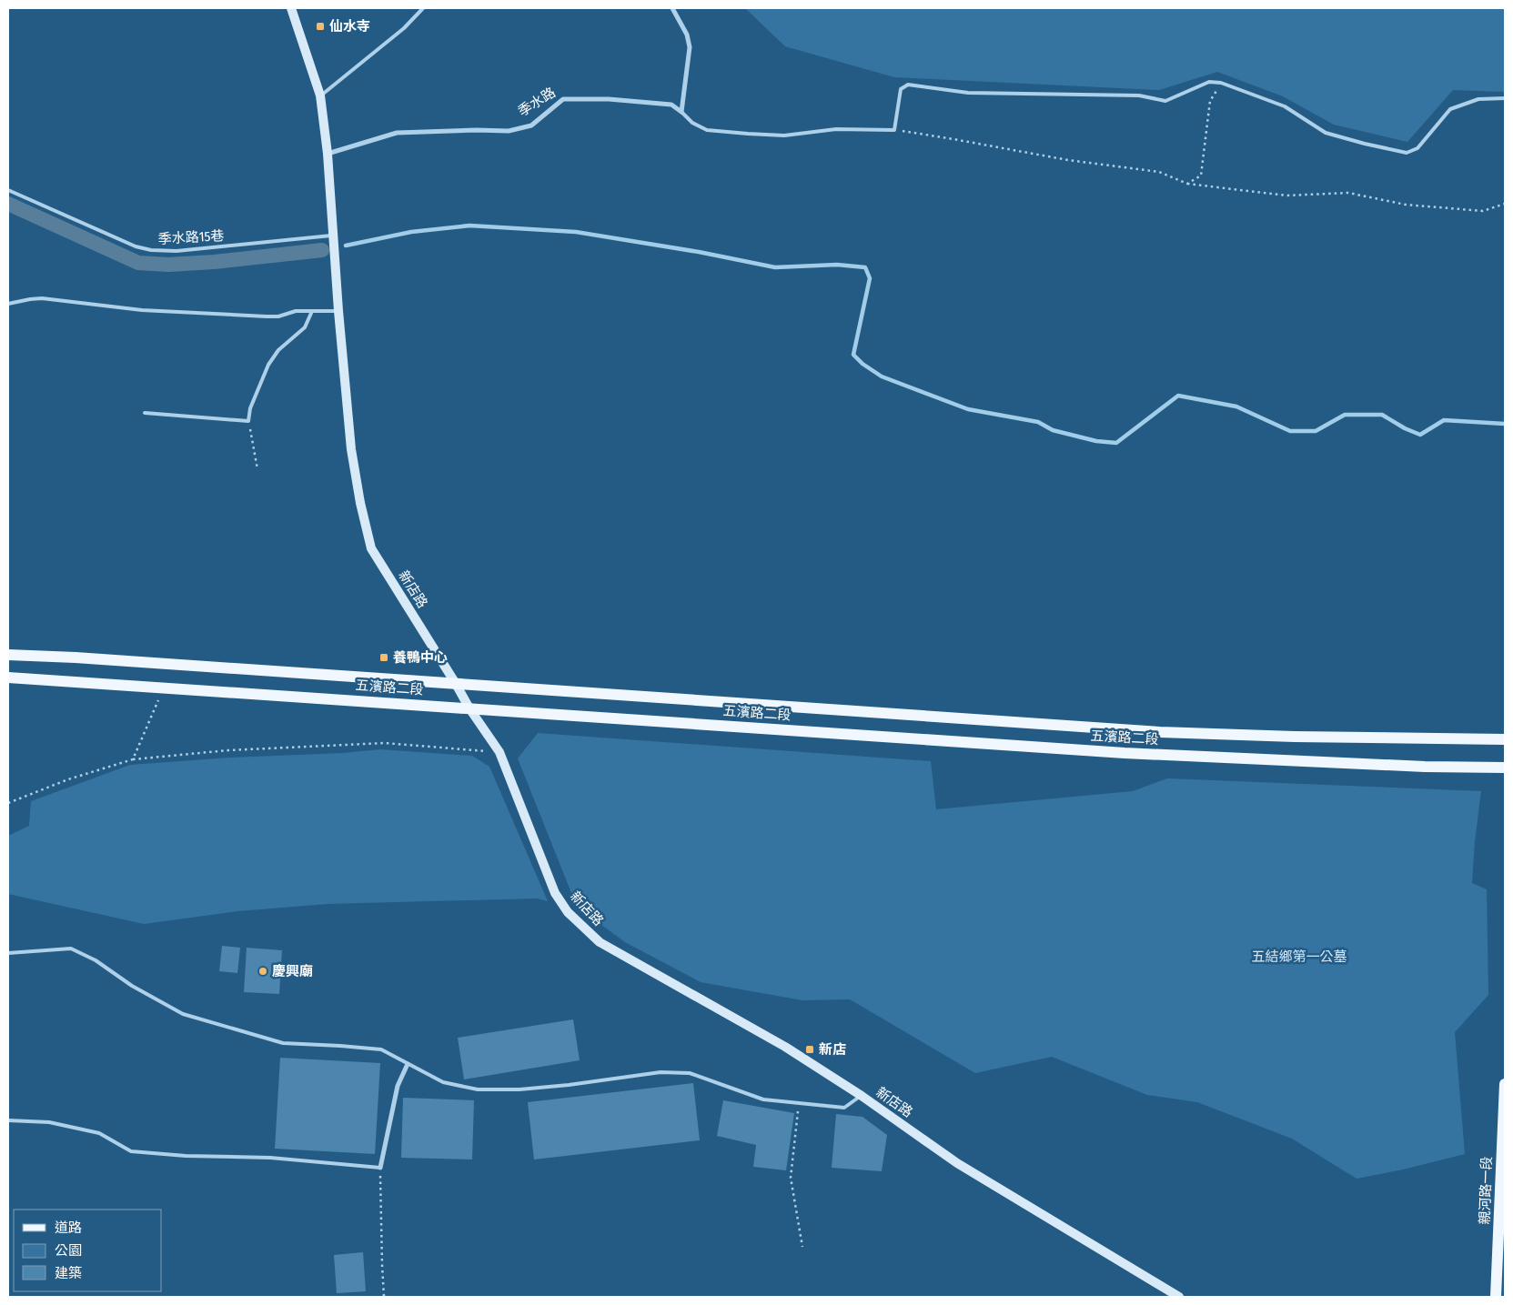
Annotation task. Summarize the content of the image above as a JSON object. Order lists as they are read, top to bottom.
{
  "streets": {
    "main road": ["五濱路二段", "親河路一段"],
    "street": ["季水路", "新店路"],
    "lane": ["季水路15巷"]
  },
  "crossings": [
    ["季水路15巷", "新店路"],
    ["新店路", "五濱路二段"]
  ],
  "parks": ["五結鄉第一公墓"],
  "places": {
    "transit": ["仙水寺", "養鴨中心", "新店"],
    "other": ["慶興廟"]
  },
  "legend": ["道路", "公園", "建築"]
}
